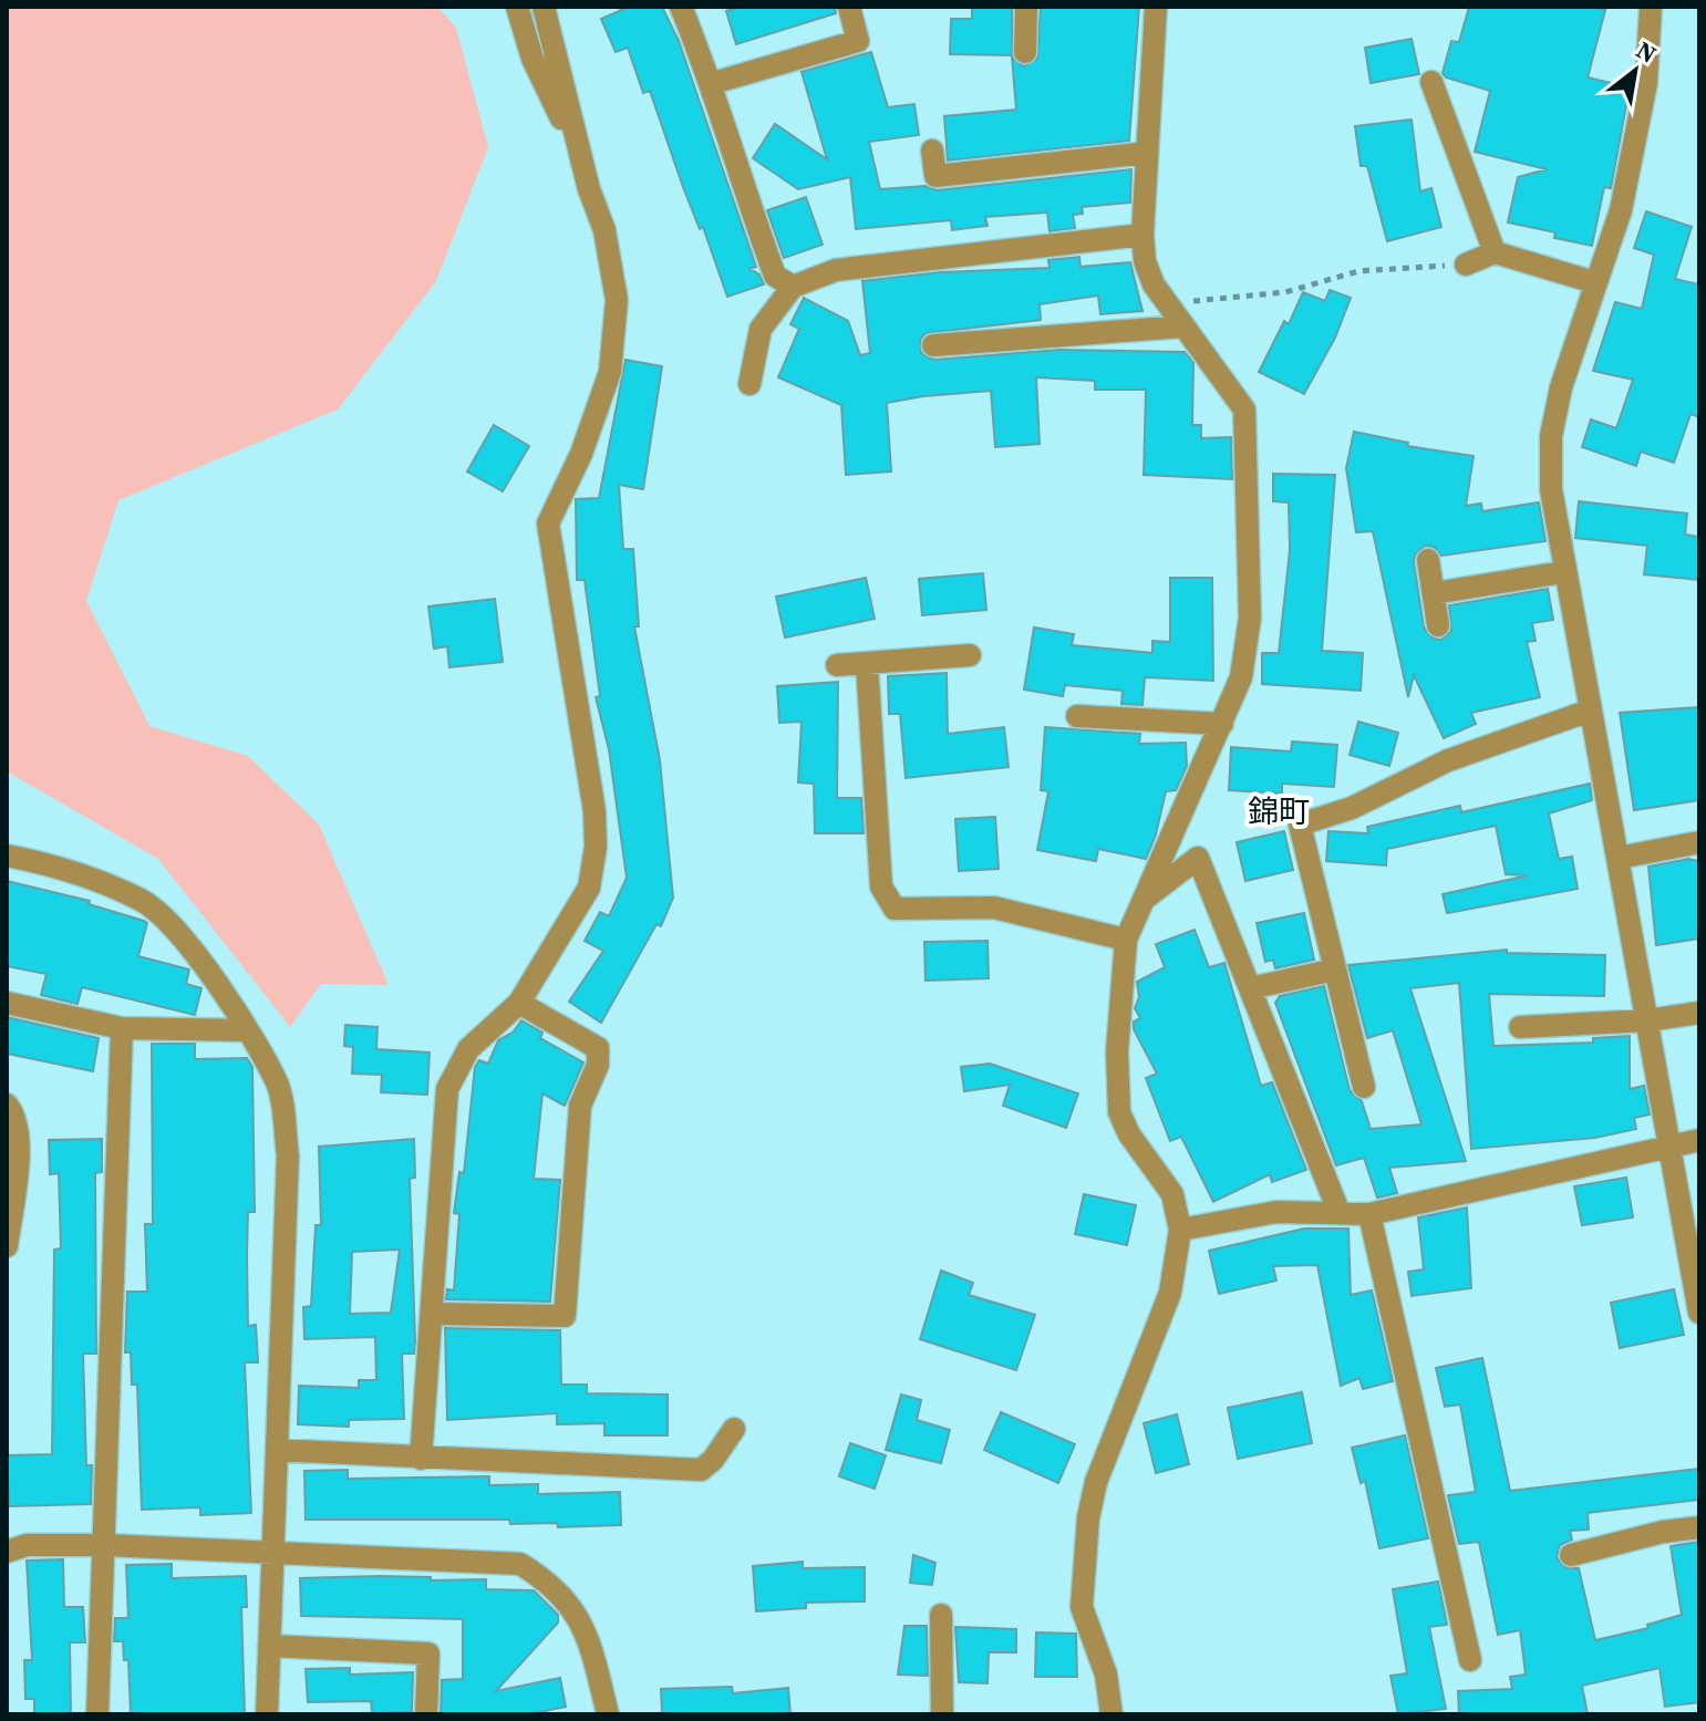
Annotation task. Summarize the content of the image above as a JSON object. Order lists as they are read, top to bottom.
{
  "districts": ["錦町"],
  "north": "top right"
}
